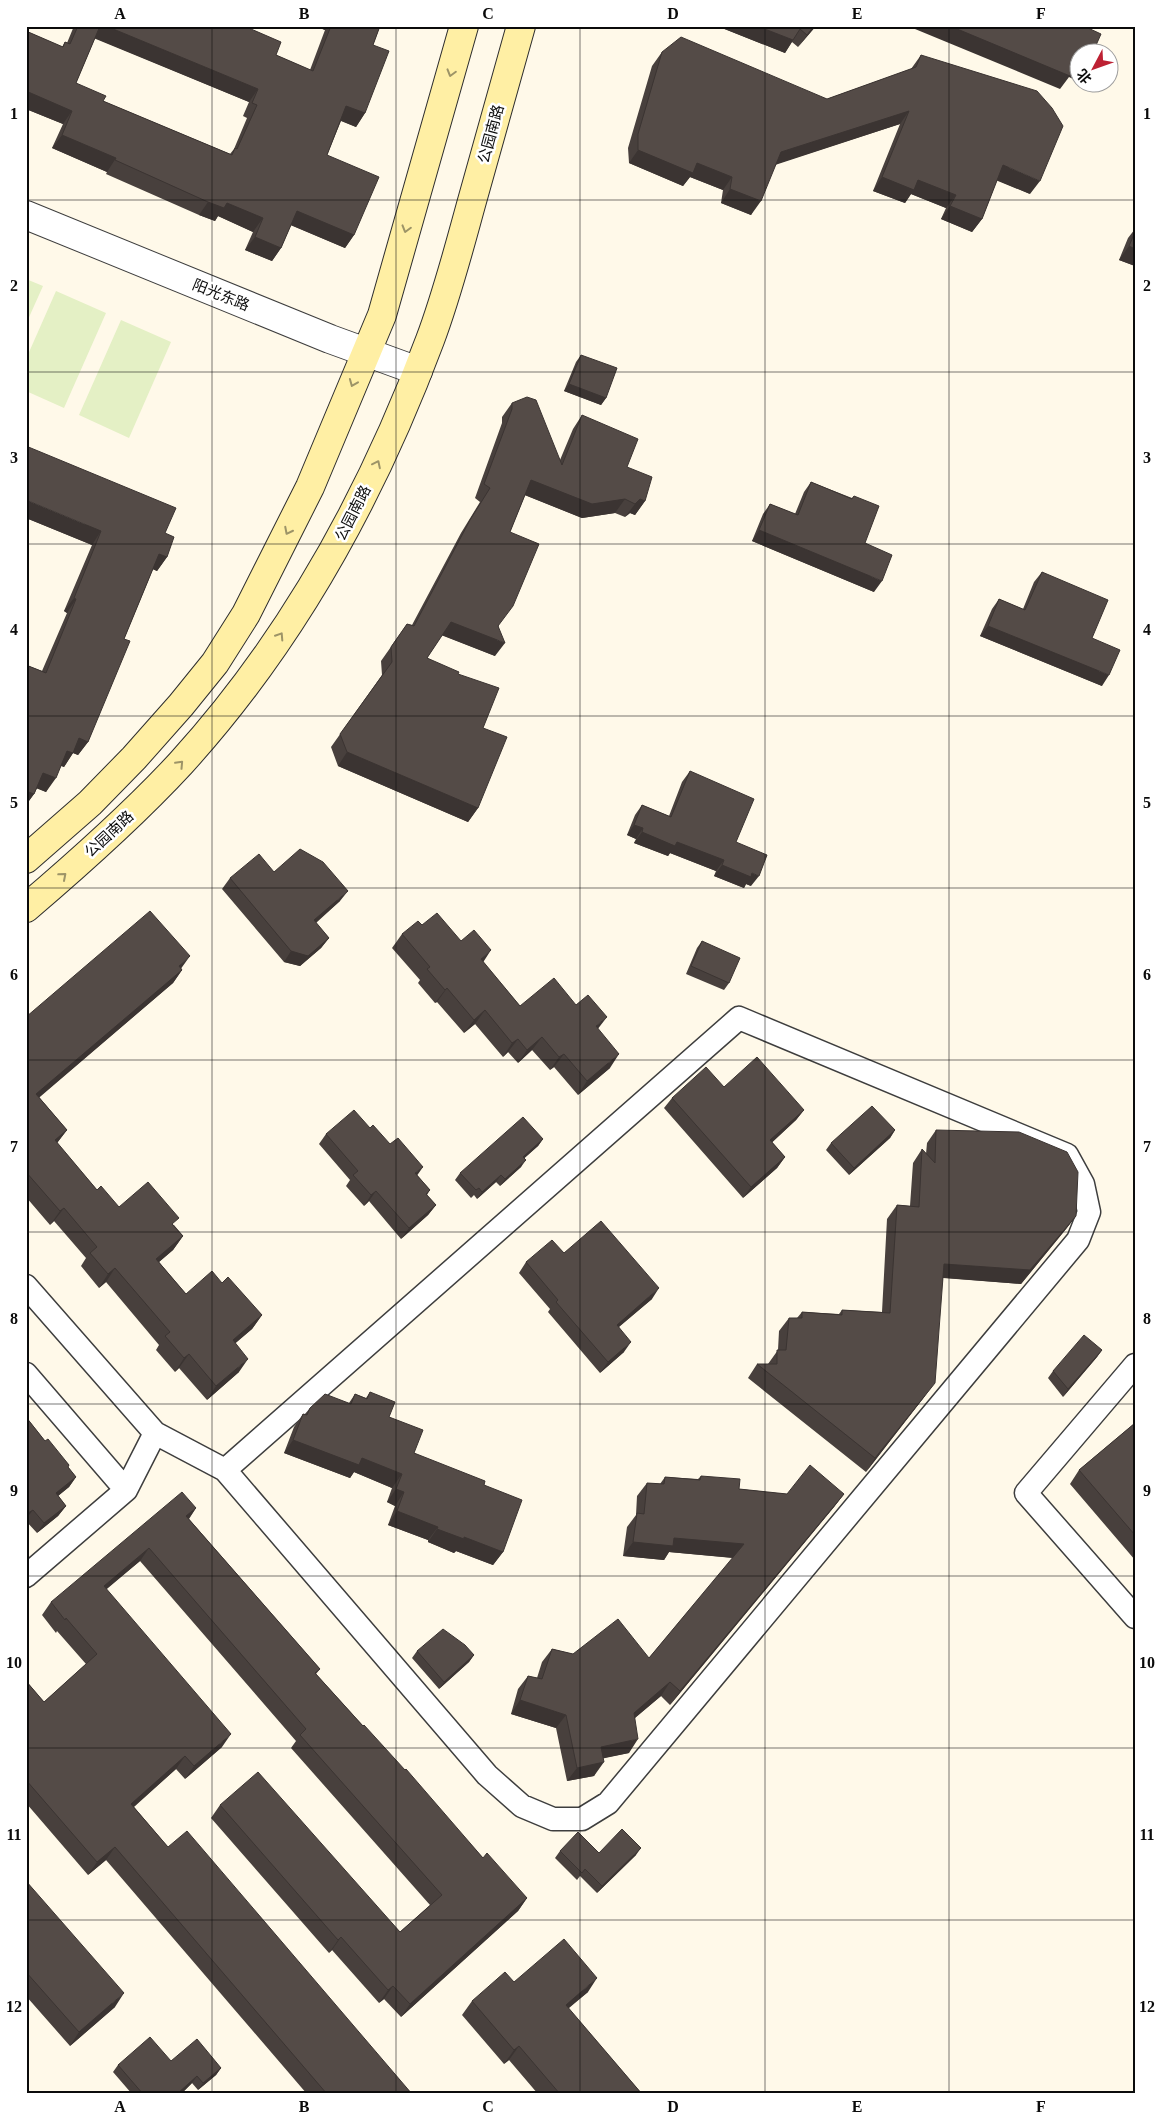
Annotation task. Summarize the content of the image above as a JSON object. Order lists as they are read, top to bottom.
{
  "streets": {
    "main road": ["公园南路"],
    "street": ["阳光东路"]
  },
  "crossings": [
    ["公园南路", "阳光东路"]
  ],
  "north": "bottom left",
  "grid": {
    "columns": [
      "A",
      "B",
      "C",
      "D",
      "E",
      "F"
    ],
    "rows": [
      "1",
      "2",
      "3",
      "4",
      "5",
      "6",
      "7",
      "8",
      "9",
      "10",
      "11",
      "12"
    ]
  }
}
